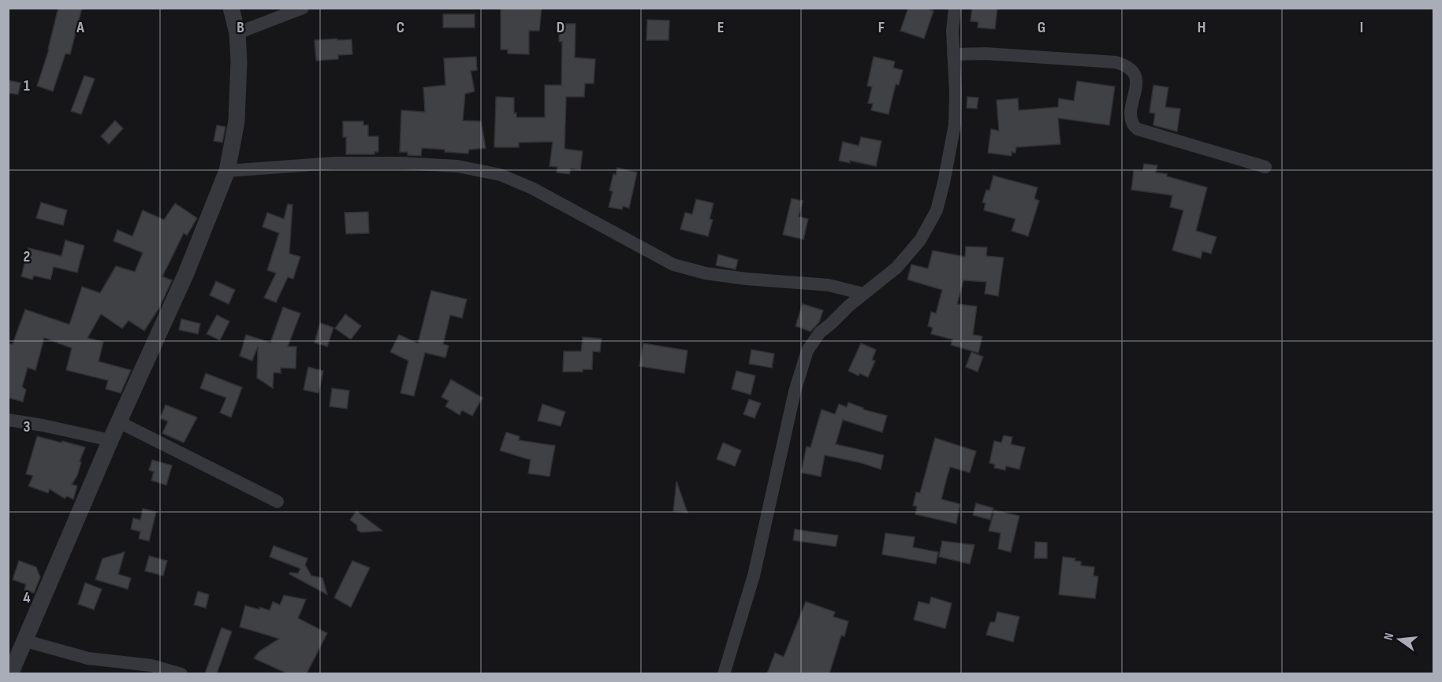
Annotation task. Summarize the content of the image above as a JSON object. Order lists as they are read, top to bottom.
{
  "north": "left",
  "grid": {
    "columns": [
      "A",
      "B",
      "C",
      "D",
      "E",
      "F",
      "G",
      "H",
      "I"
    ],
    "rows": [
      "1",
      "2",
      "3",
      "4"
    ]
  }
}
